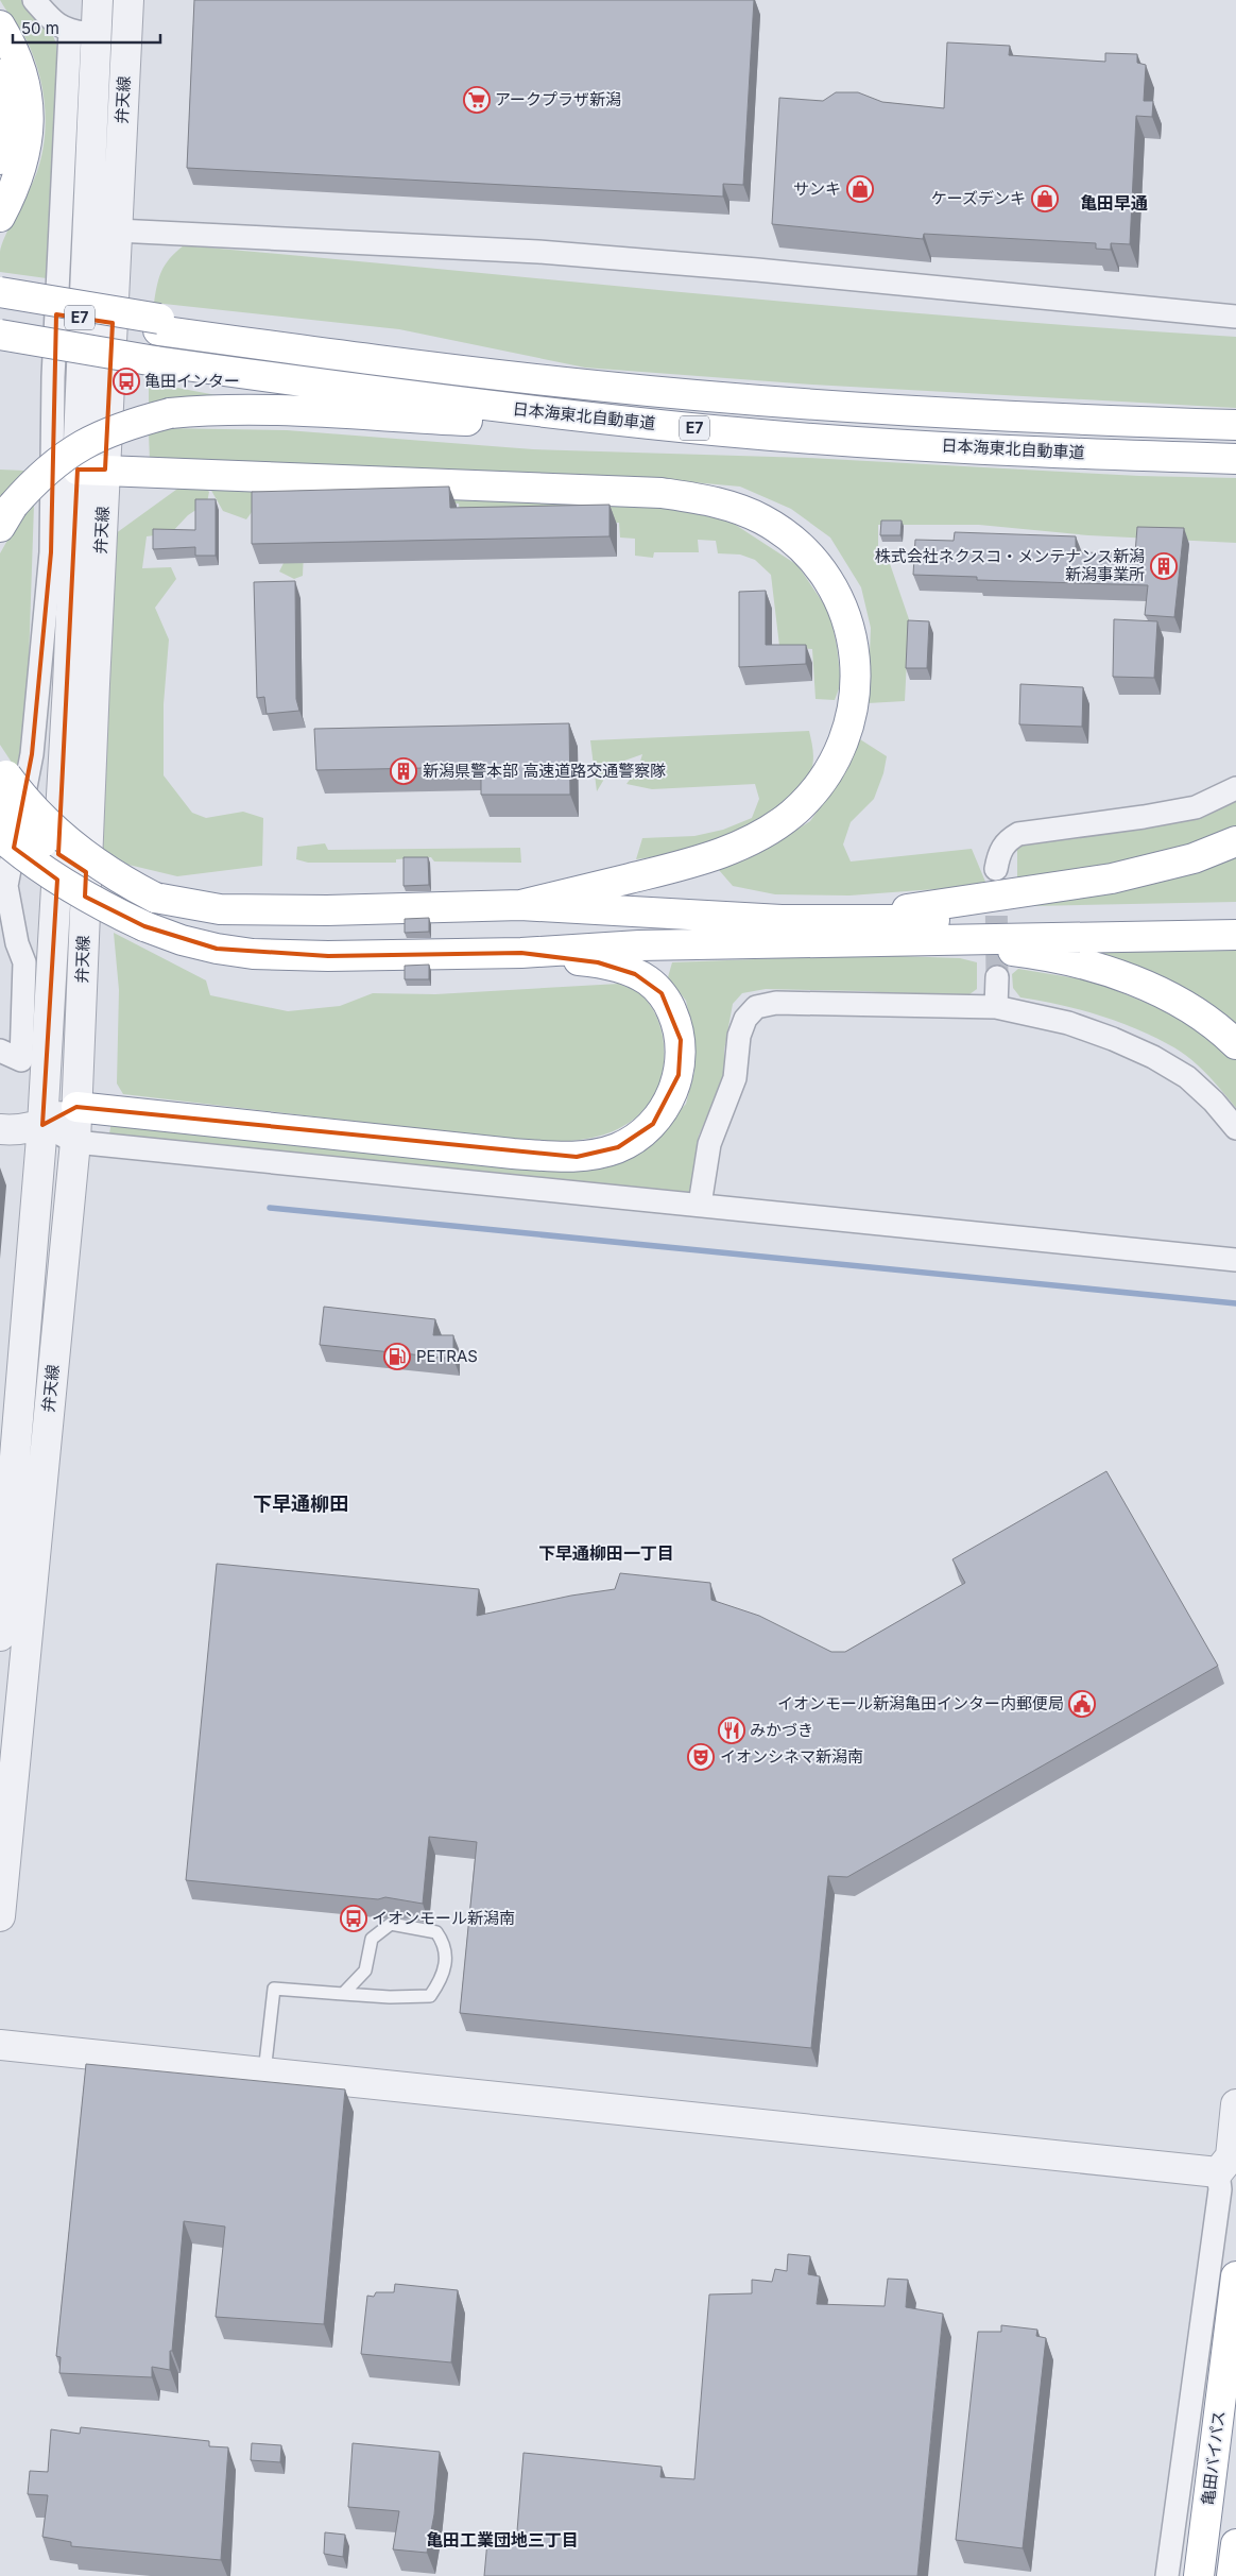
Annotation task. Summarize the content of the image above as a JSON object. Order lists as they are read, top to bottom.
{
  "streets": {
    "highway": ["E7", "日本海東北自動車道", "亀田バイパス"],
    "street": ["弁天線"]
  },
  "crossings": [
    ["E7", "日本海東北自動車道"]
  ],
  "districts": [
    "亀田早通",
    "下早通柳田",
    "下早通柳田一丁目",
    "亀田工業団地三丁目"
  ],
  "places": {
    "supermarket": ["アークプラザ新潟"],
    "shop": ["サンキ", "ケーズデンキ"],
    "bus stop": ["亀田インター", "イオンモール新潟南"],
    "building": ["株式会社ネクスコ・メンテナンス新潟 新潟事業所", "新潟県警本部 高速道路交通警察隊"],
    "fuel station": ["PETRAS"],
    "public building": ["イオンモール新潟亀田インター内郵便局"],
    "restaurant": ["みかづき"],
    "theatre": ["イオンシネマ新潟南"]
  },
  "scale_bar": "50 m"
}
